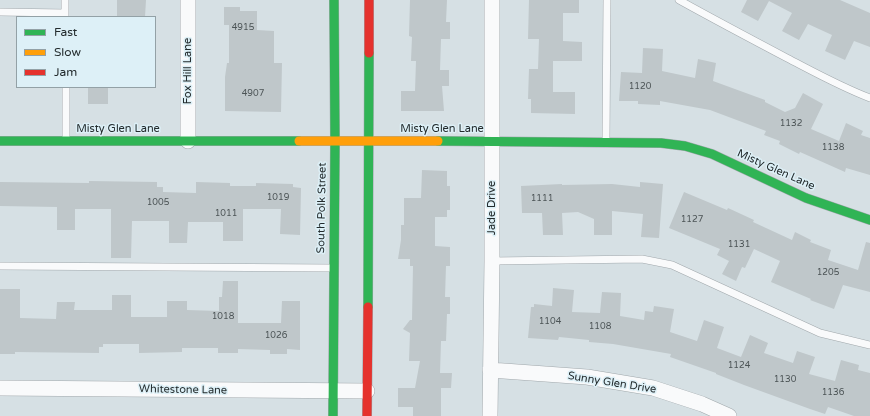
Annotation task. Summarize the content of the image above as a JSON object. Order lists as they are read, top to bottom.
{
  "streets": {
    "street": [
      "Fox Hill Lane",
      "Misty Glen Lane",
      "South Polk Street",
      "Jade Drive",
      "Sunny Glen Drive",
      "Whitestone Lane"
    ]
  },
  "crossings": [
    ["Fox Hill Lane", "Misty Glen Lane"],
    ["Misty Glen Lane", "South Polk Street"],
    ["Misty Glen Lane", "Jade Drive"],
    ["South Polk Street", "Whitestone Lane"],
    ["Jade Drive", "Sunny Glen Drive"]
  ],
  "house_numbers": [
    "4915",
    "1120",
    "4907",
    "1132",
    "1138",
    "1019",
    "1111",
    "1005",
    "1011",
    "1127",
    "1131",
    "1205",
    "1018",
    "1104",
    "1108",
    "1026",
    "1124",
    "1130",
    "1136"
  ],
  "legend": ["Fast", "Slow", "Jam"]
}
